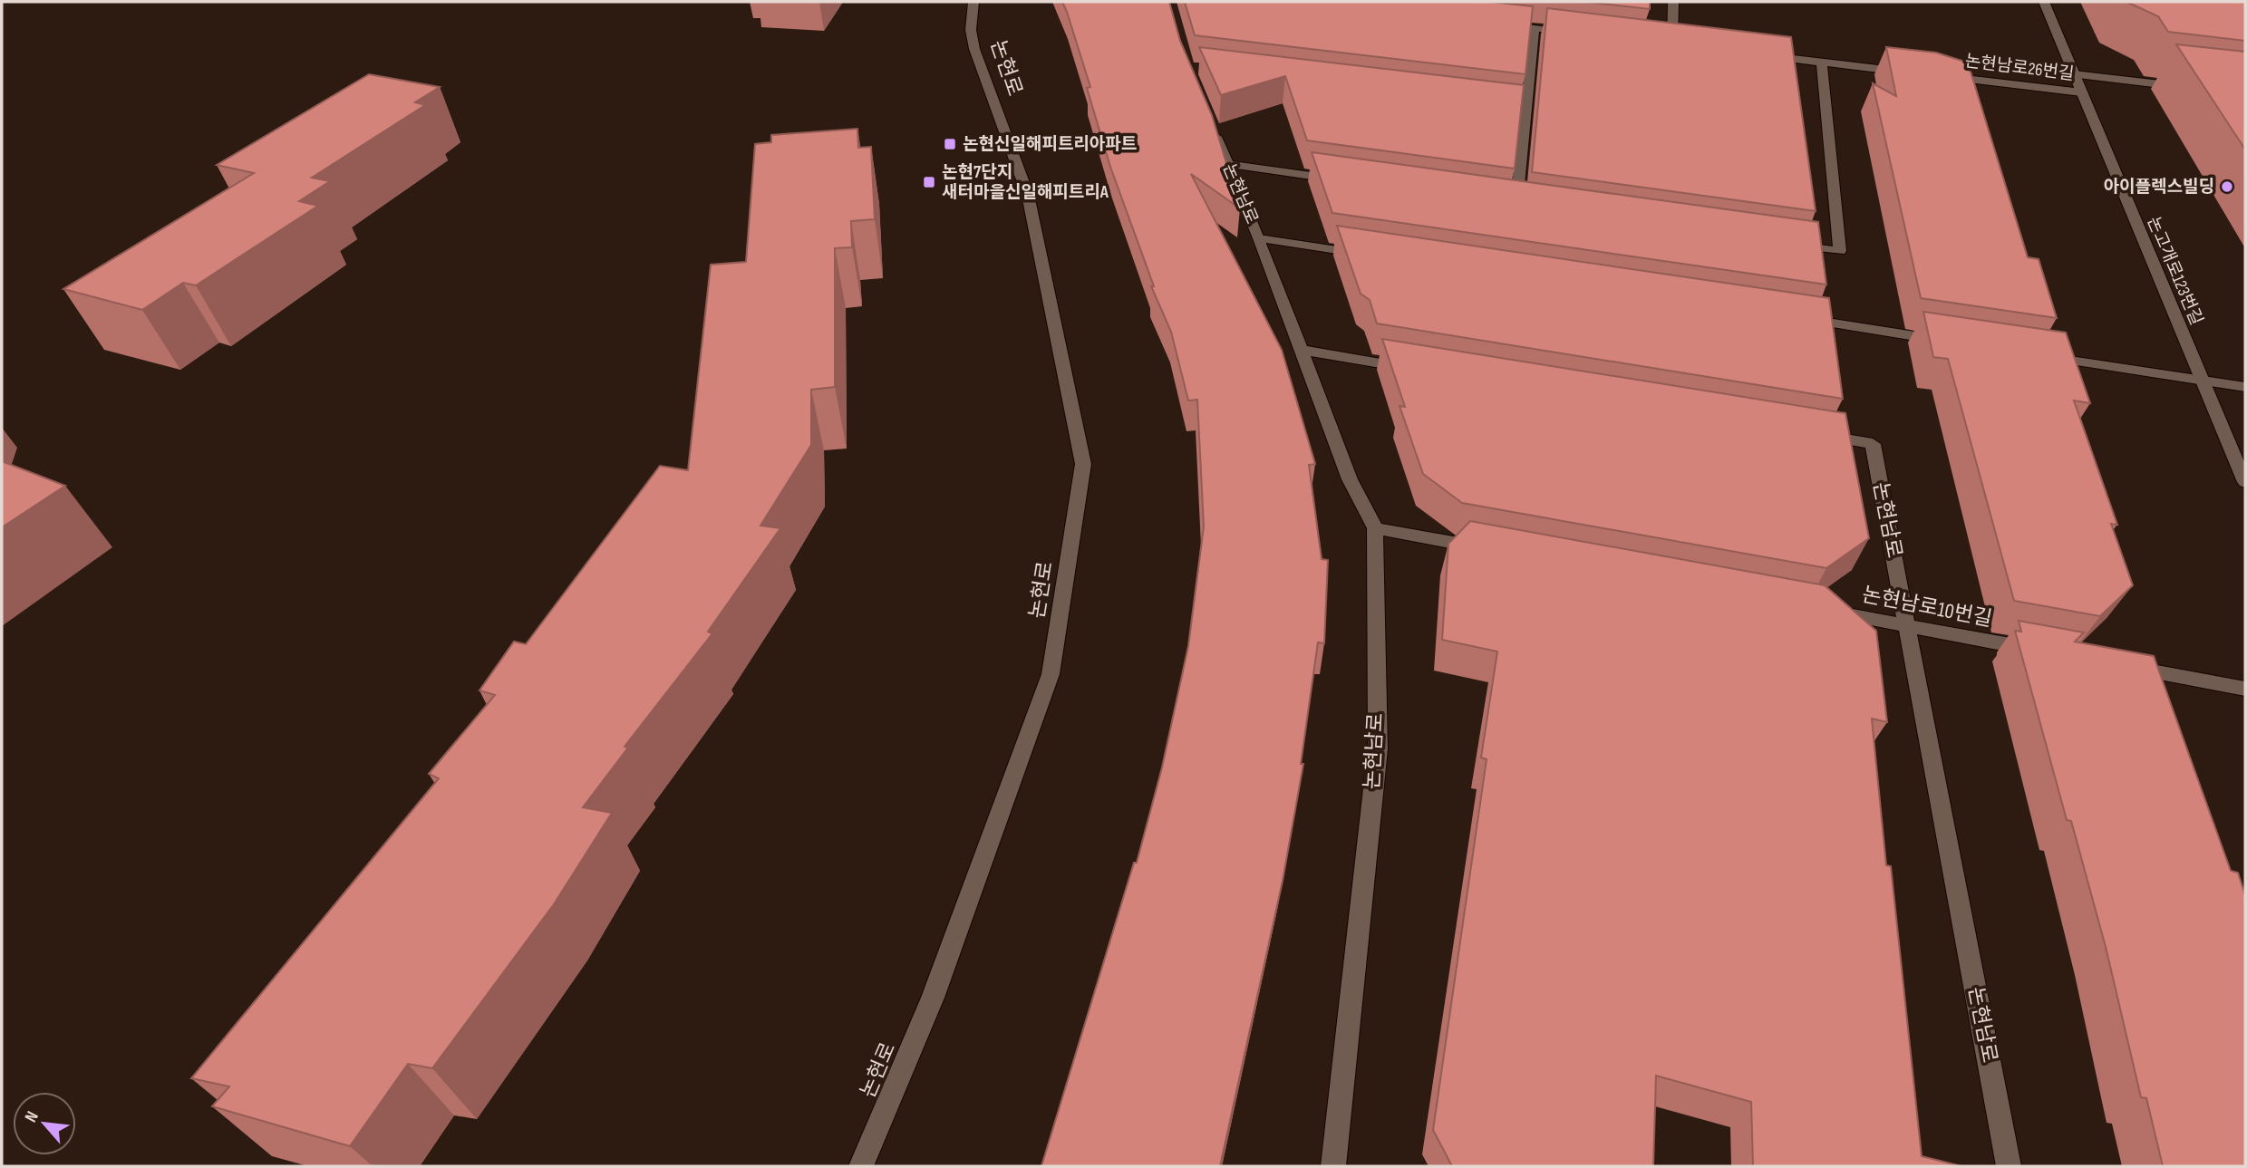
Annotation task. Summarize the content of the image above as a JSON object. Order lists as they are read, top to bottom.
{
  "streets": {
    "street": [
      "논현로",
      "논현남로26번길",
      "논현남로",
      "논고개로123번길",
      "논현남로10번길"
    ]
  },
  "crossings": [
    ["논현남로26번길", "논고개로123번길"],
    ["논현남로", "논현남로10번길"]
  ],
  "places": {
    "transit": ["논현신일해피트리아파트", "논현7단지 새터마을신일해피트리A"],
    "other": ["아이플렉스빌딩"]
  },
  "north": "top left"
}
